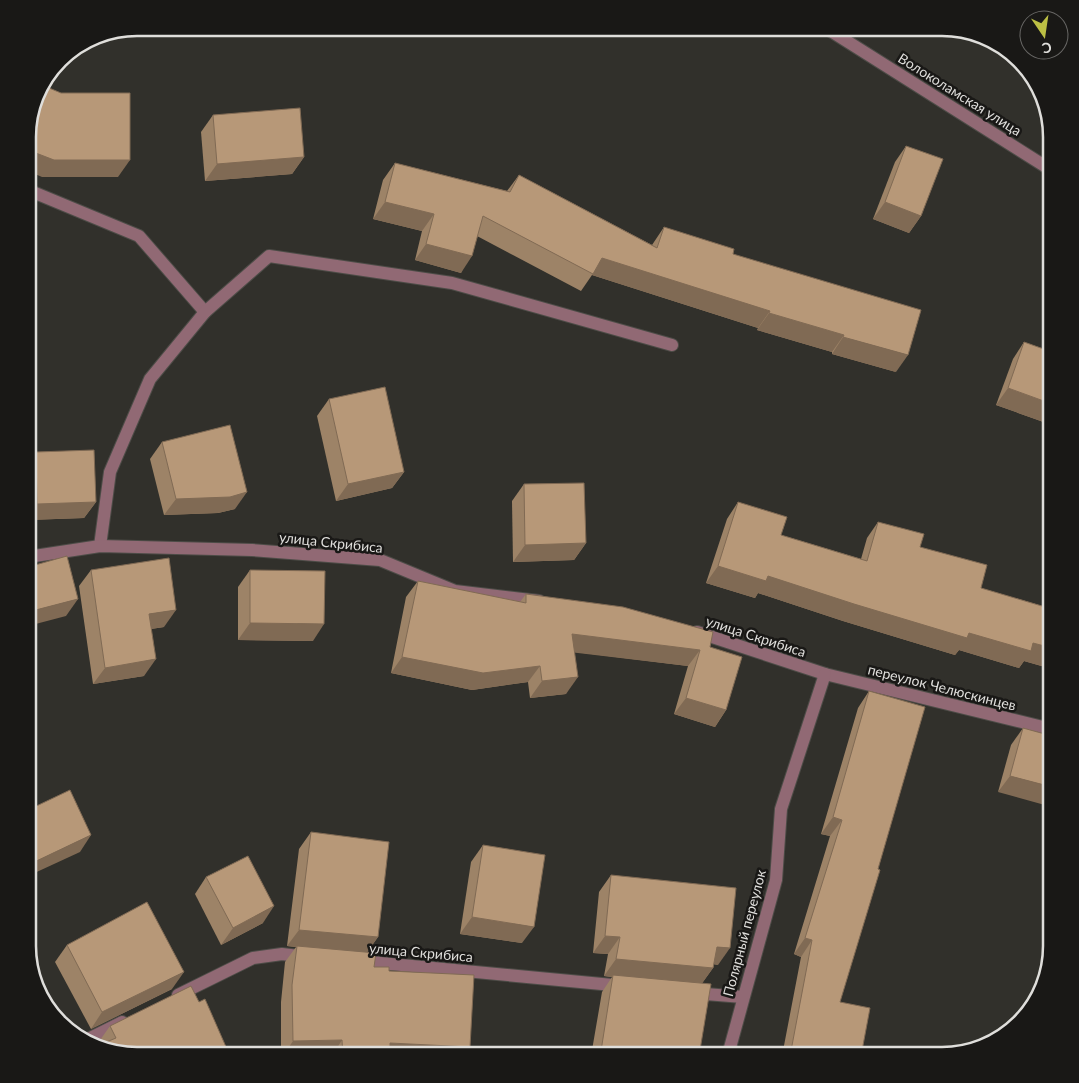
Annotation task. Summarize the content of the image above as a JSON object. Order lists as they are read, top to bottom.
{
  "streets": {
    "street": [
      "Волоколамская улица",
      "улица Скрибиса",
      "переулок Челюскинцев",
      "Полярный переулок"
    ]
  },
  "crossings": [
    ["улица Скрибиса", "переулок Челюскинцев"],
    ["улица Скрибиса", "Полярный переулок"],
    ["переулок Челюскинцев", "Полярный переулок"]
  ],
  "north": "bottom"
}
